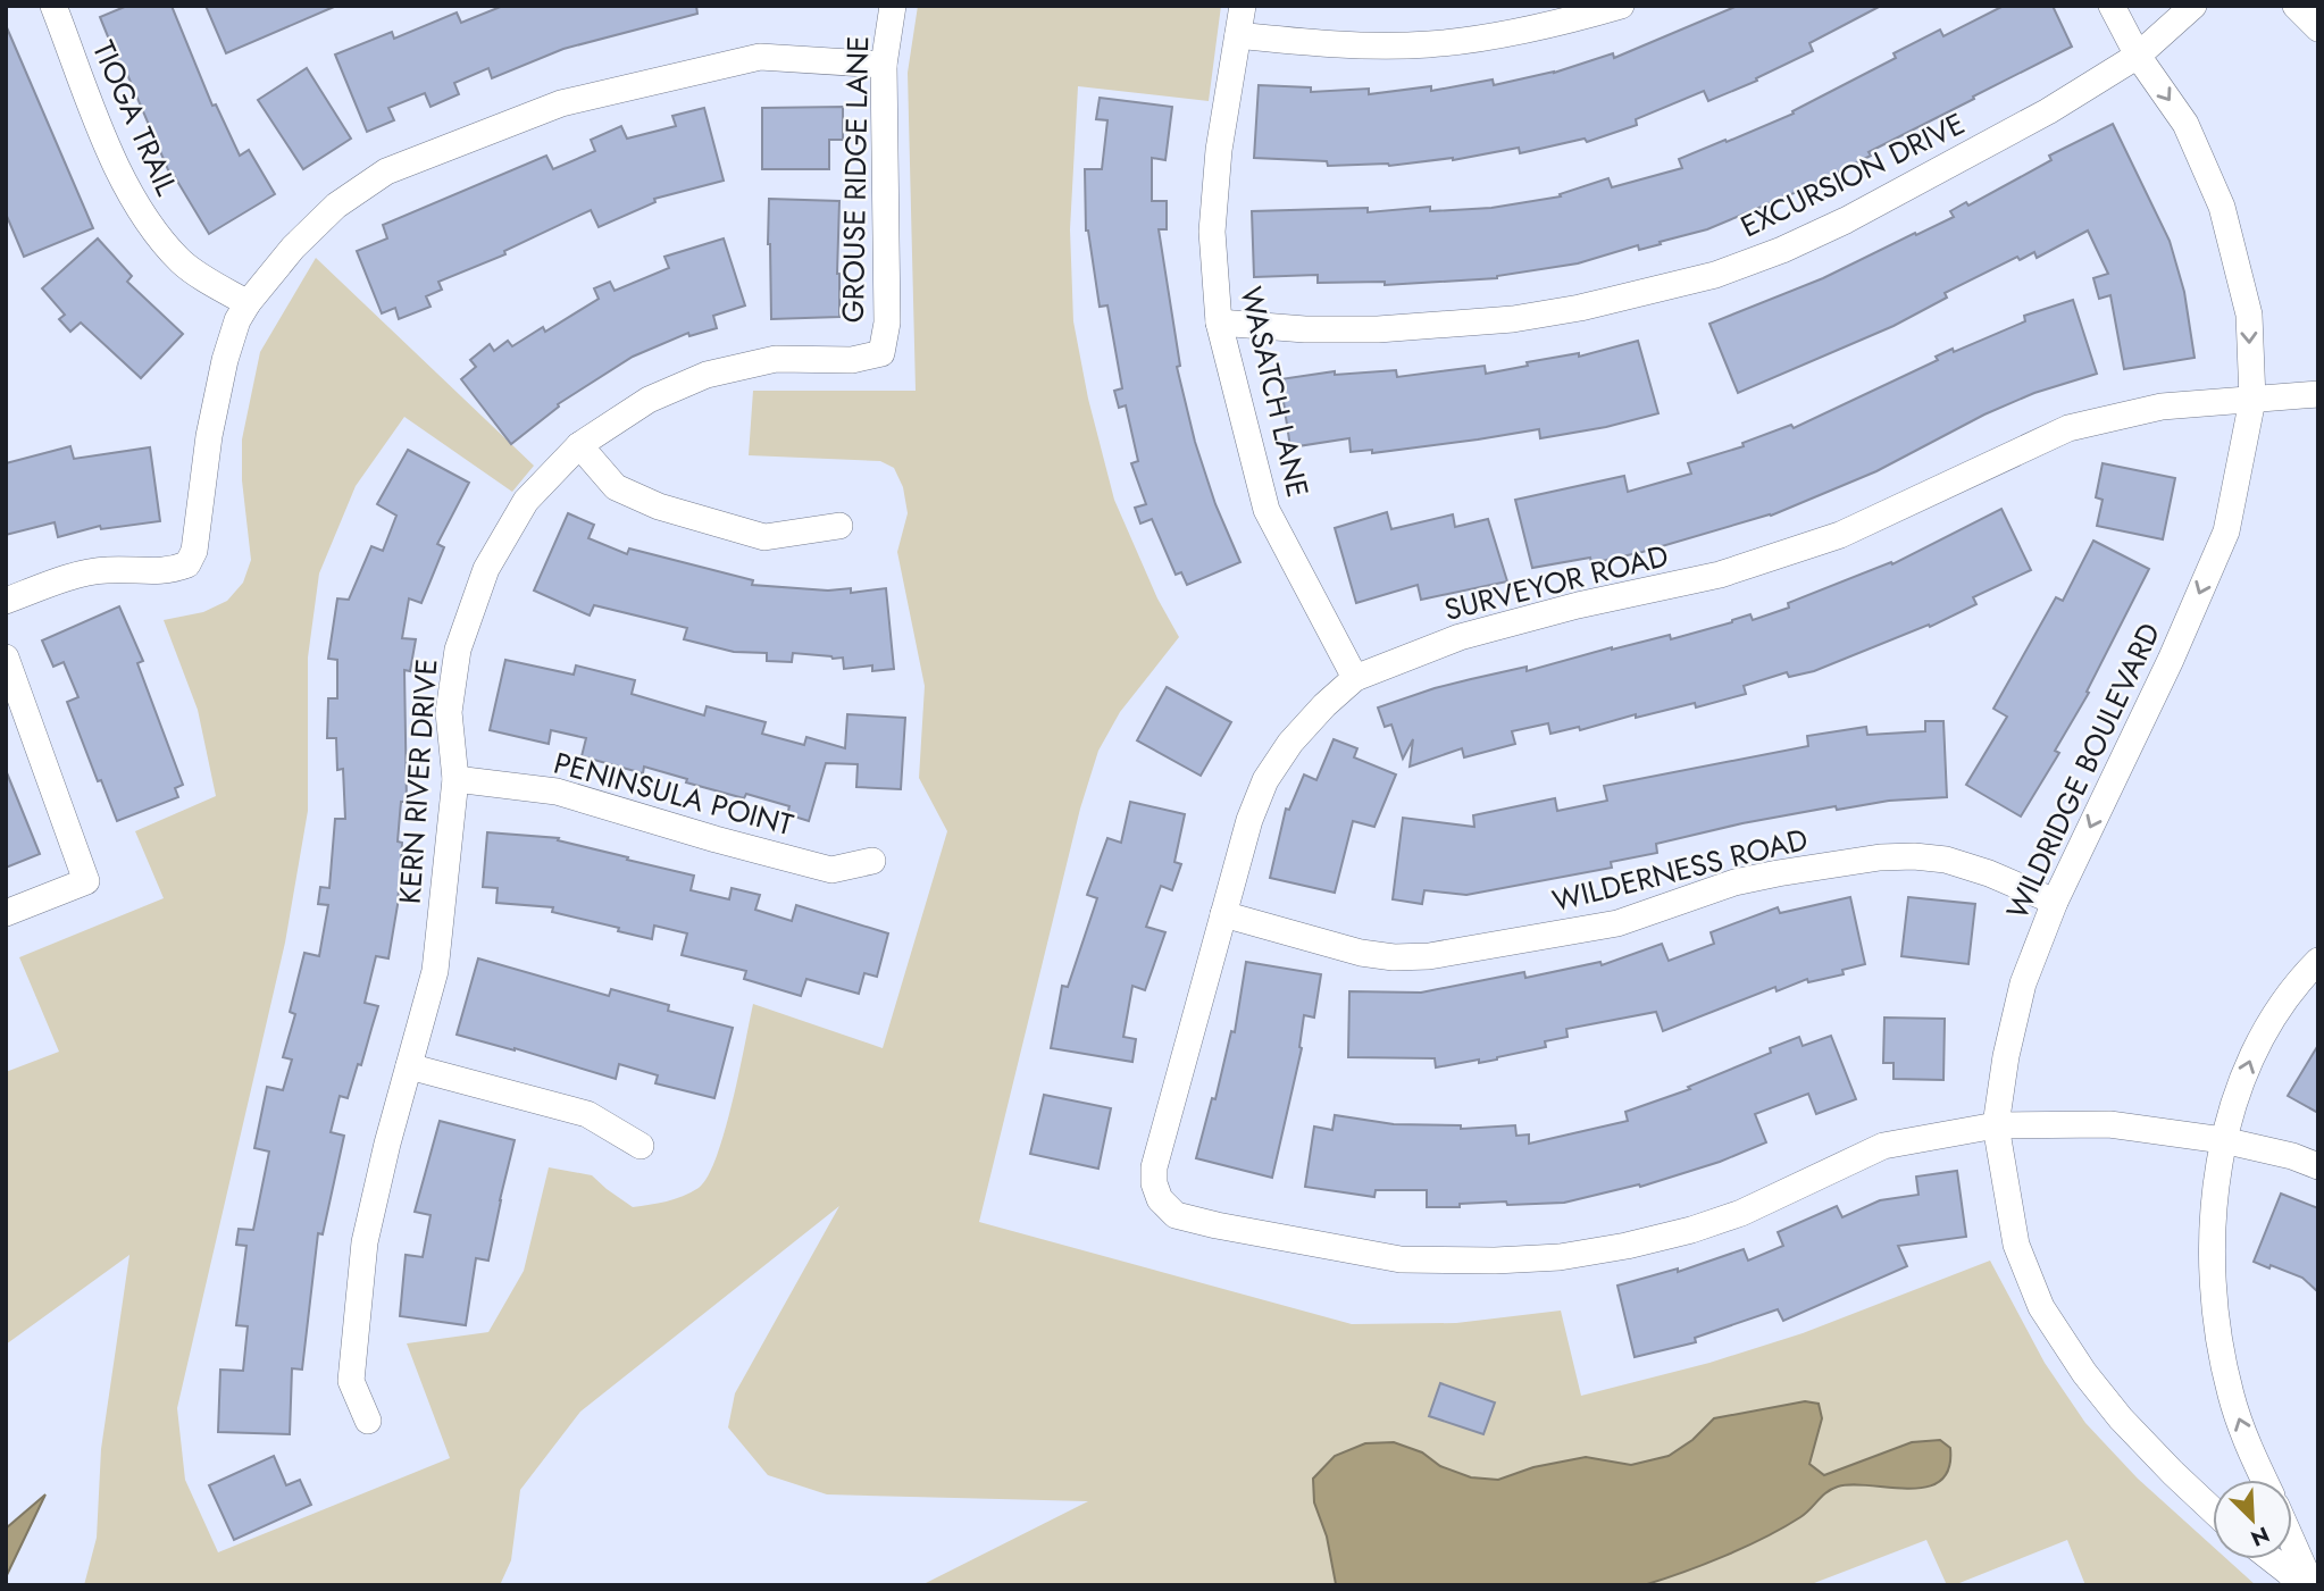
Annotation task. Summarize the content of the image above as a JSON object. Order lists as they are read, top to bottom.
{
  "streets": {
    "street": [
      "TIOGA TRAIL",
      "EXCURSION DRIVE",
      "GROUSE RIDGE LANE",
      "WASATCH LANE",
      "SURVEYOR ROAD",
      "WILDRIDGE BOULEVARD",
      "KERN RIVER DRIVE",
      "PENINSULA POINT",
      "WILDERNESS ROAD"
    ]
  },
  "crossings": [
    ["EXCURSION DRIVE", "WASATCH LANE"],
    ["EXCURSION DRIVE", "WILDRIDGE BOULEVARD"],
    ["GROUSE RIDGE LANE", "KERN RIVER DRIVE"],
    ["WASATCH LANE", "SURVEYOR ROAD"],
    ["SURVEYOR ROAD", "WILDRIDGE BOULEVARD"],
    ["SURVEYOR ROAD", "WILDERNESS ROAD"],
    ["WILDRIDGE BOULEVARD", "WILDERNESS ROAD"],
    ["KERN RIVER DRIVE", "PENINSULA POINT"]
  ],
  "one_way": ["WILDRIDGE BOULEVARD"],
  "north": "bottom right"
}
